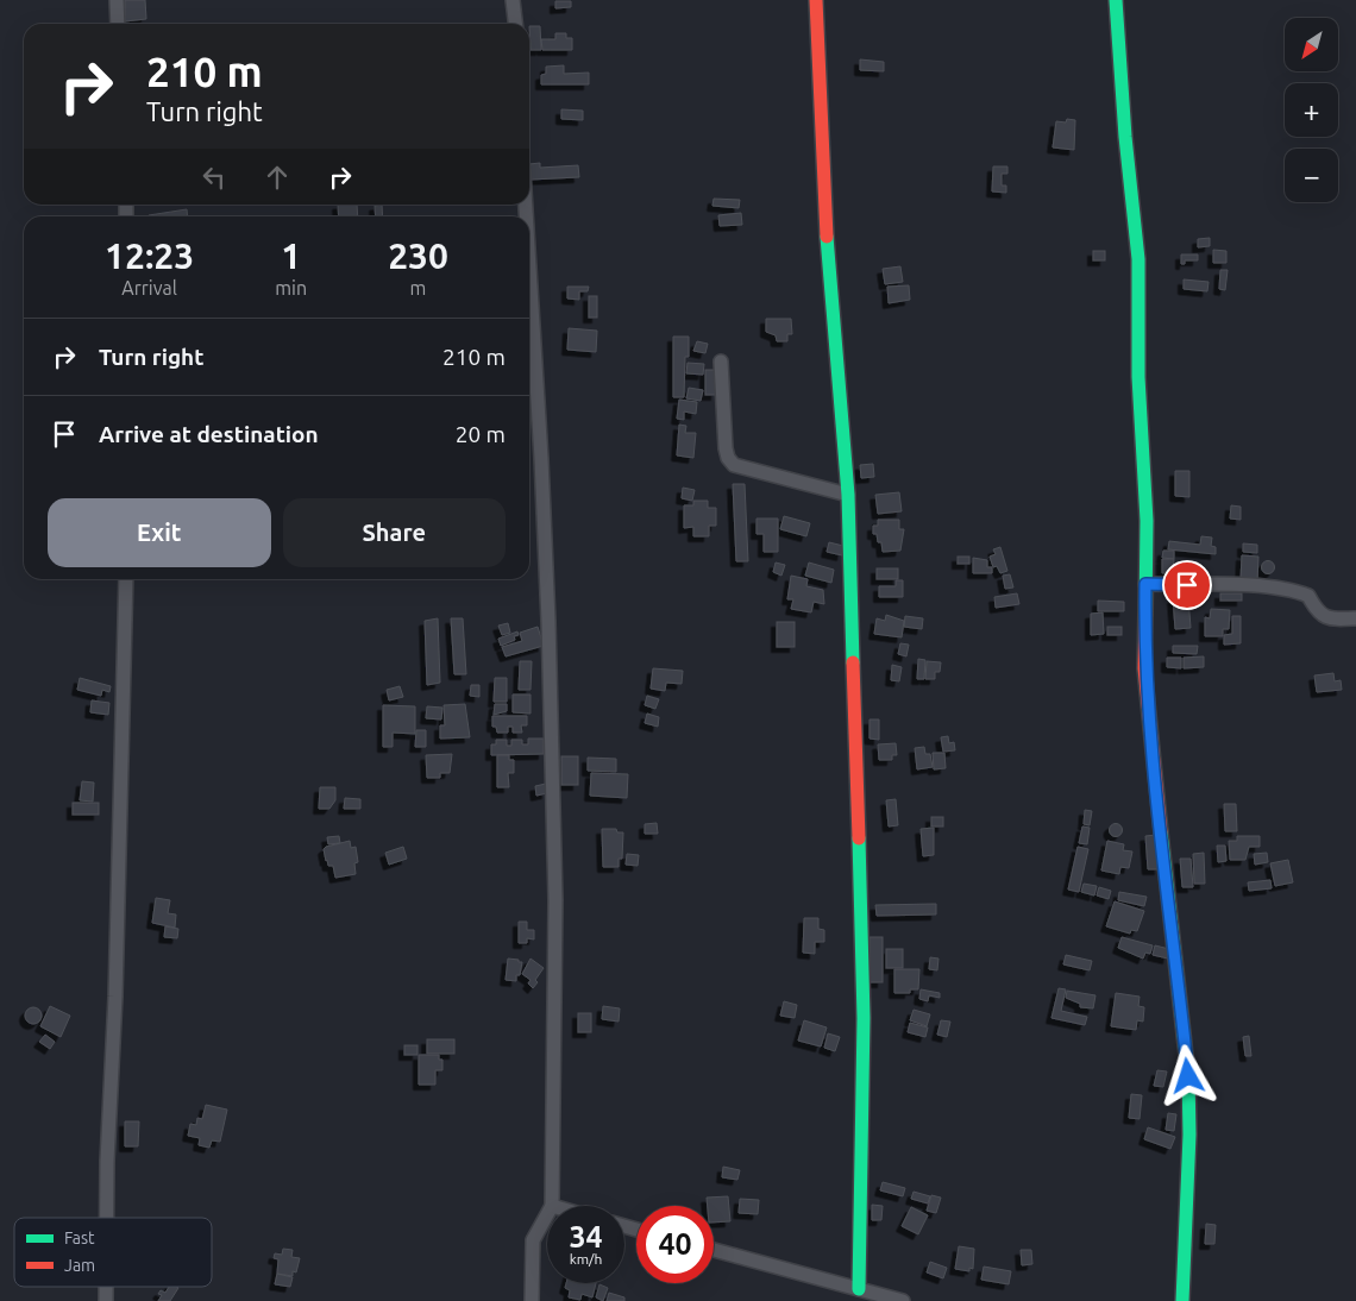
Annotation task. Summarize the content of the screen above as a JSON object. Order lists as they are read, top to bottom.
{
  "legend": ["Fast", "Jam"],
  "north": "bottom left",
  "page": {
    "map_buttons": ["+", "−"],
    "turn": ["210 m", "Turn right"],
    "eta": [
      "12:23",
      "Arrival",
      "1",
      "min",
      "230",
      "m"
    ],
    "list": [
      {
        "name": "Turn right",
        "value": "210 m"
      },
      {
        "name": "Arrive at destination",
        "value": "20 m"
      }
    ],
    "buttons": ["Exit", "Share"],
    "speed": "34 km/h",
    "limit": "40"
  }
}
